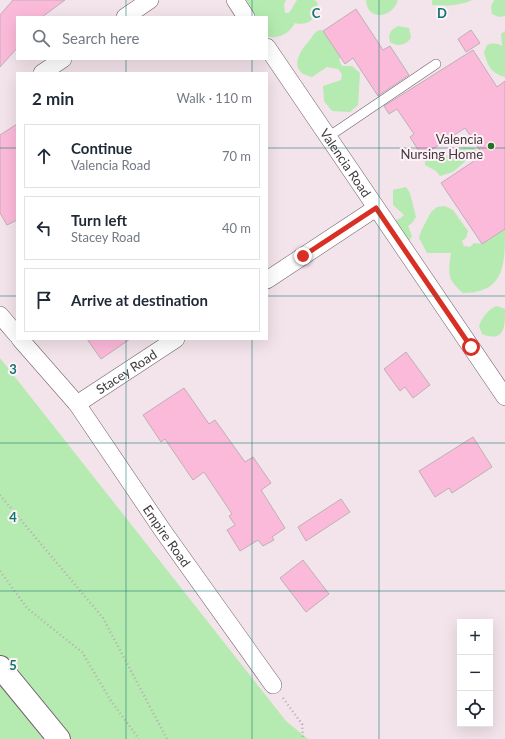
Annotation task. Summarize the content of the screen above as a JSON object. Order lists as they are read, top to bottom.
{
  "streets": {
    "street": ["Valencia Road", "Stacey Road", "Empire Road"]
  },
  "crossings": [
    ["Stacey Road", "Empire Road"]
  ],
  "places": ["Valencia Nursing Home"],
  "page": {
    "search": "Search here",
    "heading": ["2 min", "Walk · 110 m"],
    "list": [
      ["Continue", "Valencia Road", "70 m"],
      ["Turn left", "Stacey Road", "40 m"],
      "Arrive at destination"
    ],
    "map_buttons": ["+", "−"]
  },
  "grid": {
    "columns": ["C", "D"],
    "rows": ["3", "4", "5"]
  }
}
